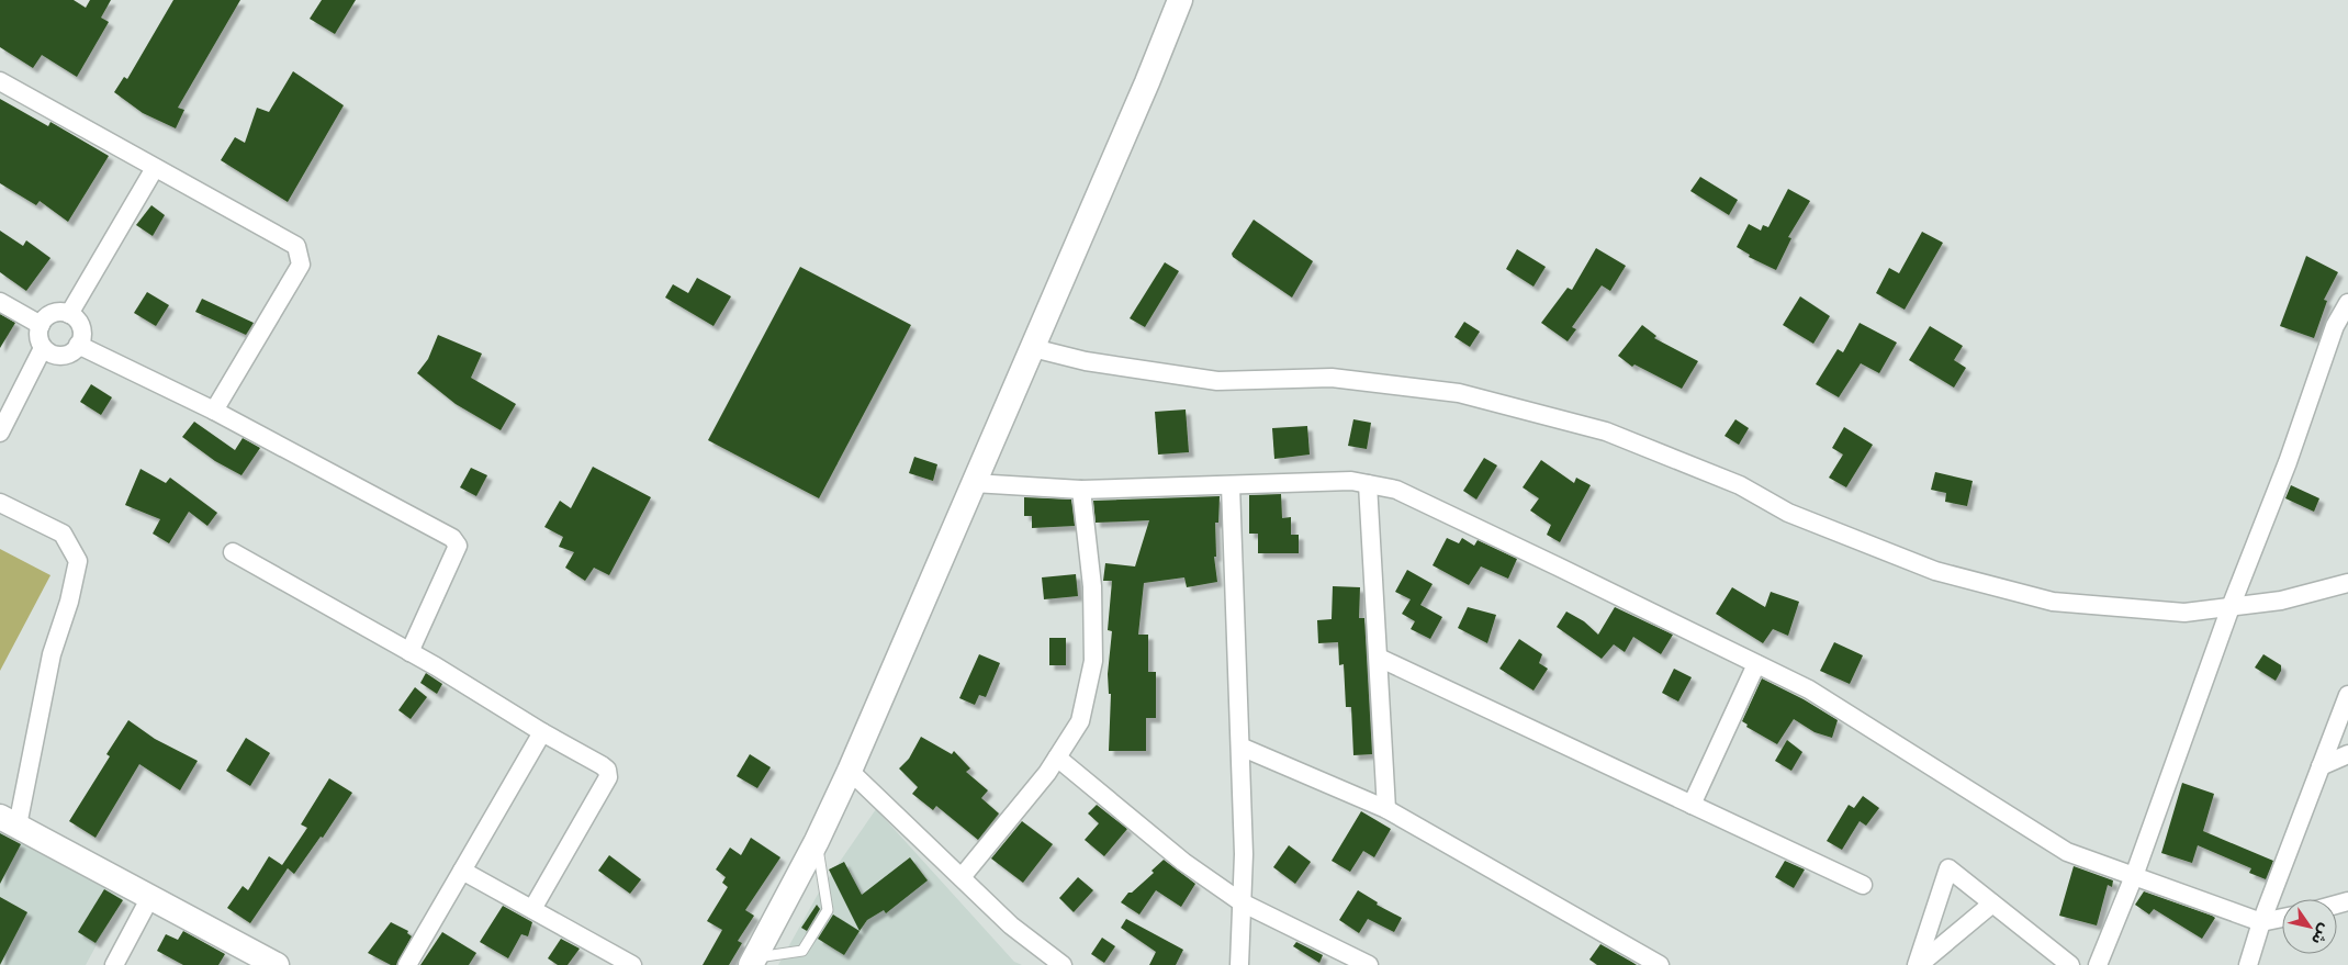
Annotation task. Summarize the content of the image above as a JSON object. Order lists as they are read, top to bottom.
{
  "north": "bottom right"
}
